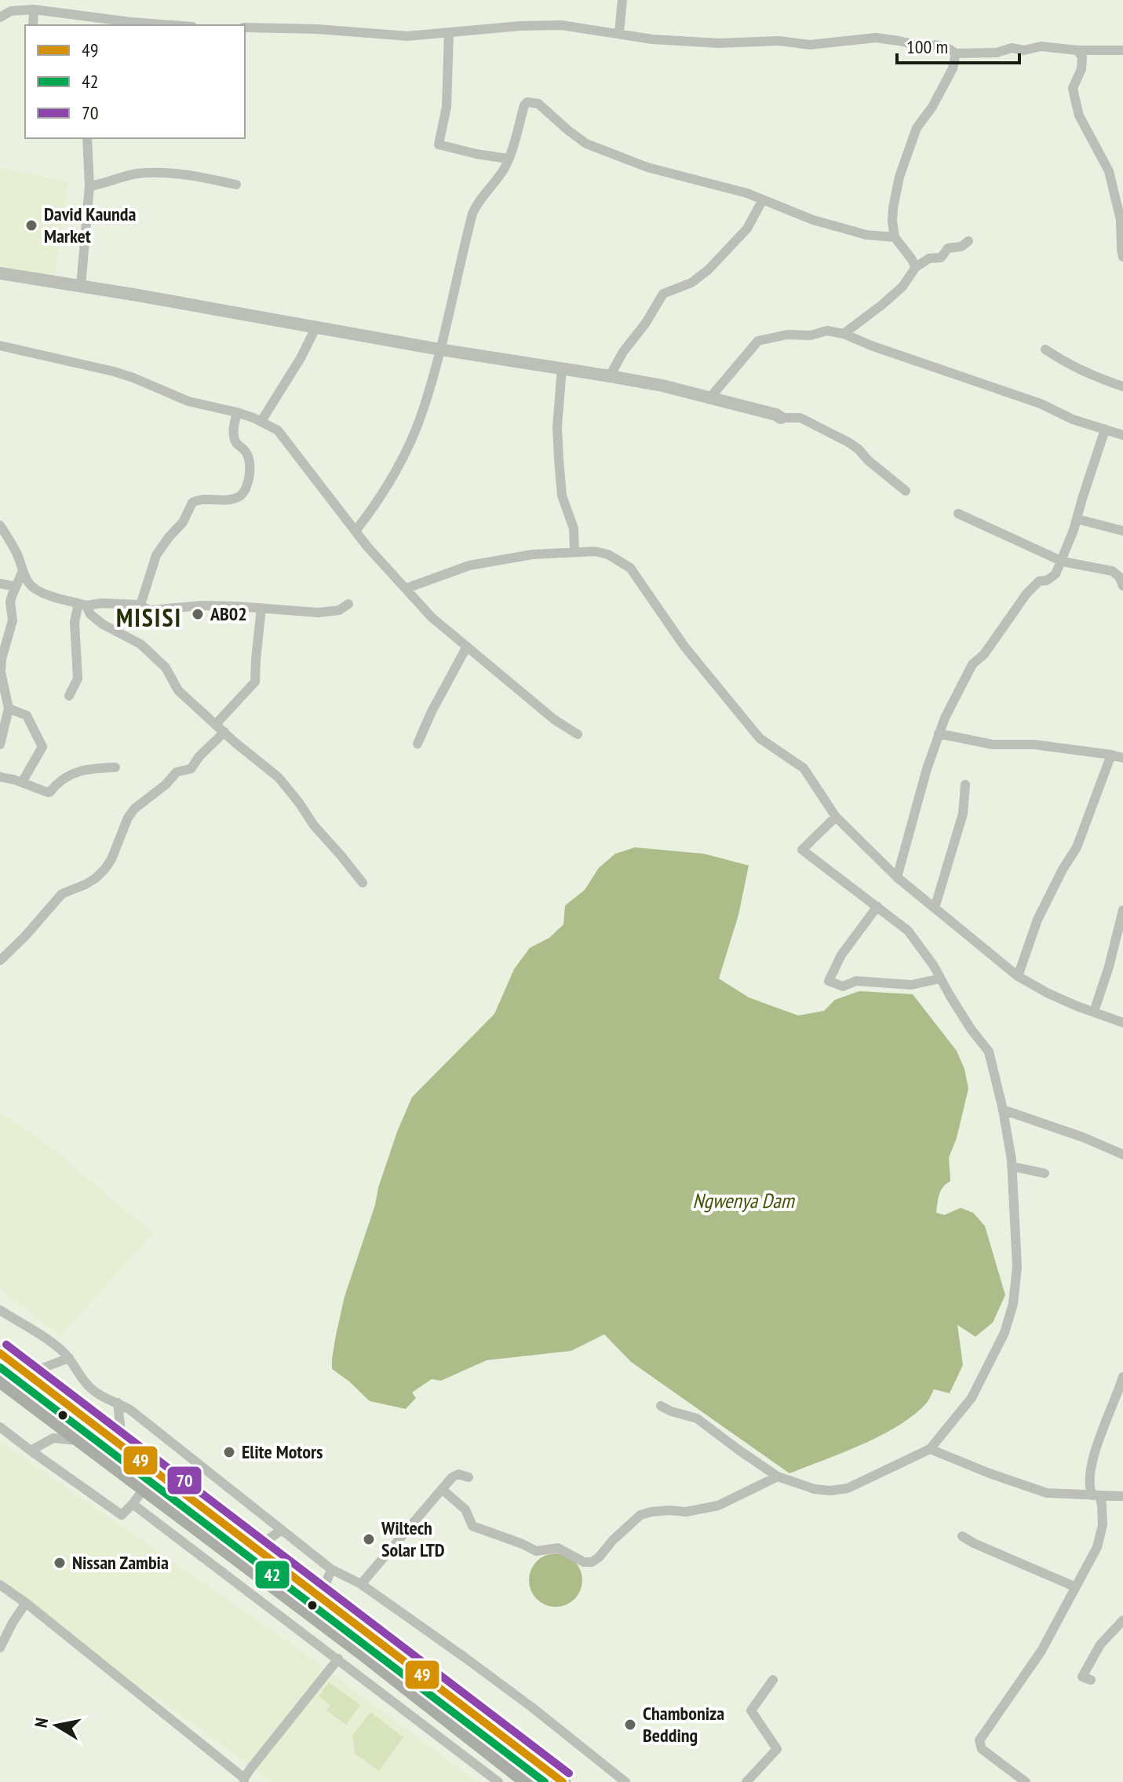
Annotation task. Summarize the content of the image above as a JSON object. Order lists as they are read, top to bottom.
{
  "districts": ["MISISI"],
  "water": ["Ngwenya Dam"],
  "places": [
    "David Kaunda Market",
    "AB02",
    "Elite Motors",
    "Wiltech Solar LTD",
    "Nissan Zambia",
    "Chamboniza Bedding"
  ],
  "lines": ["transit line 70", "transit line 49", "transit line 42"],
  "legend": ["49", "42", "70"],
  "scale_bar": "100 m",
  "north": "left"
}
